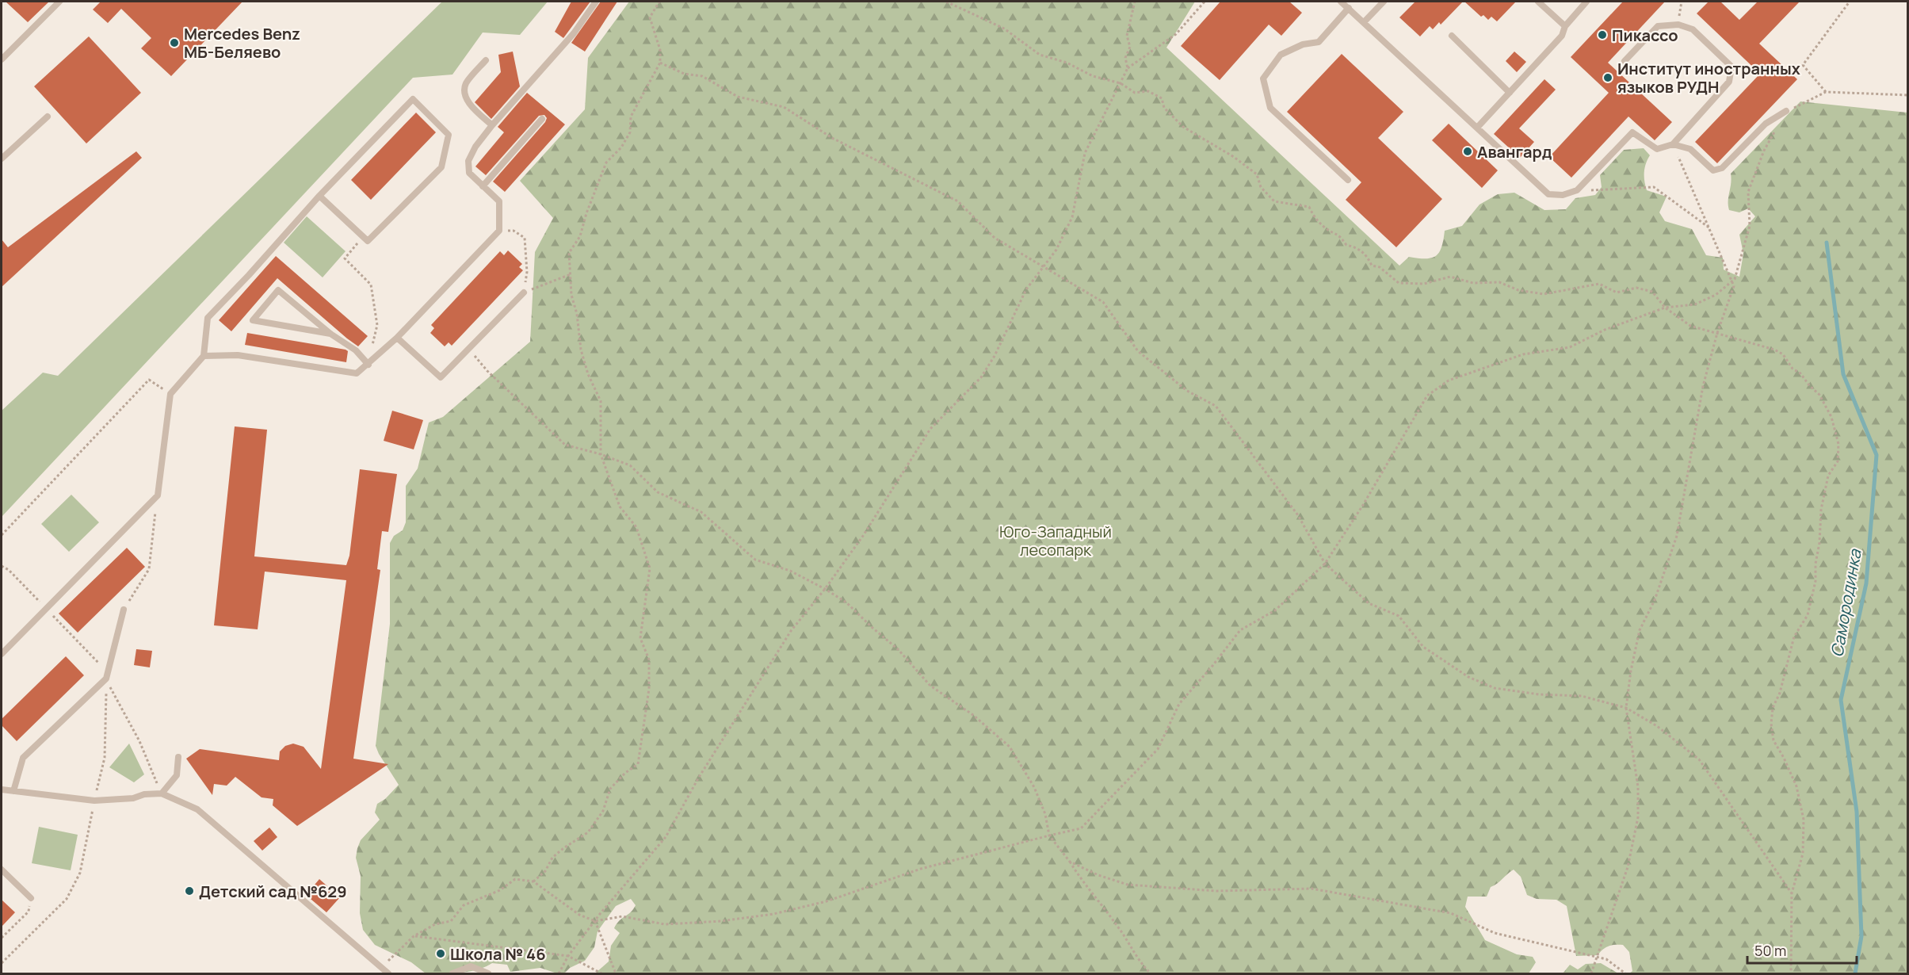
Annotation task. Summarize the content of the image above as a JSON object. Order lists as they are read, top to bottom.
{
  "water": ["Самородинка"],
  "parks": ["Юго-Западный лесопарк"],
  "places": [
    "Пикассо",
    "Mercedes Benz МБ-Беляево",
    "Институт иностранных языков РУДН",
    "Авангард",
    "Детский сад №629",
    "Школа № 46"
  ],
  "scale_bar": "50 m"
}
